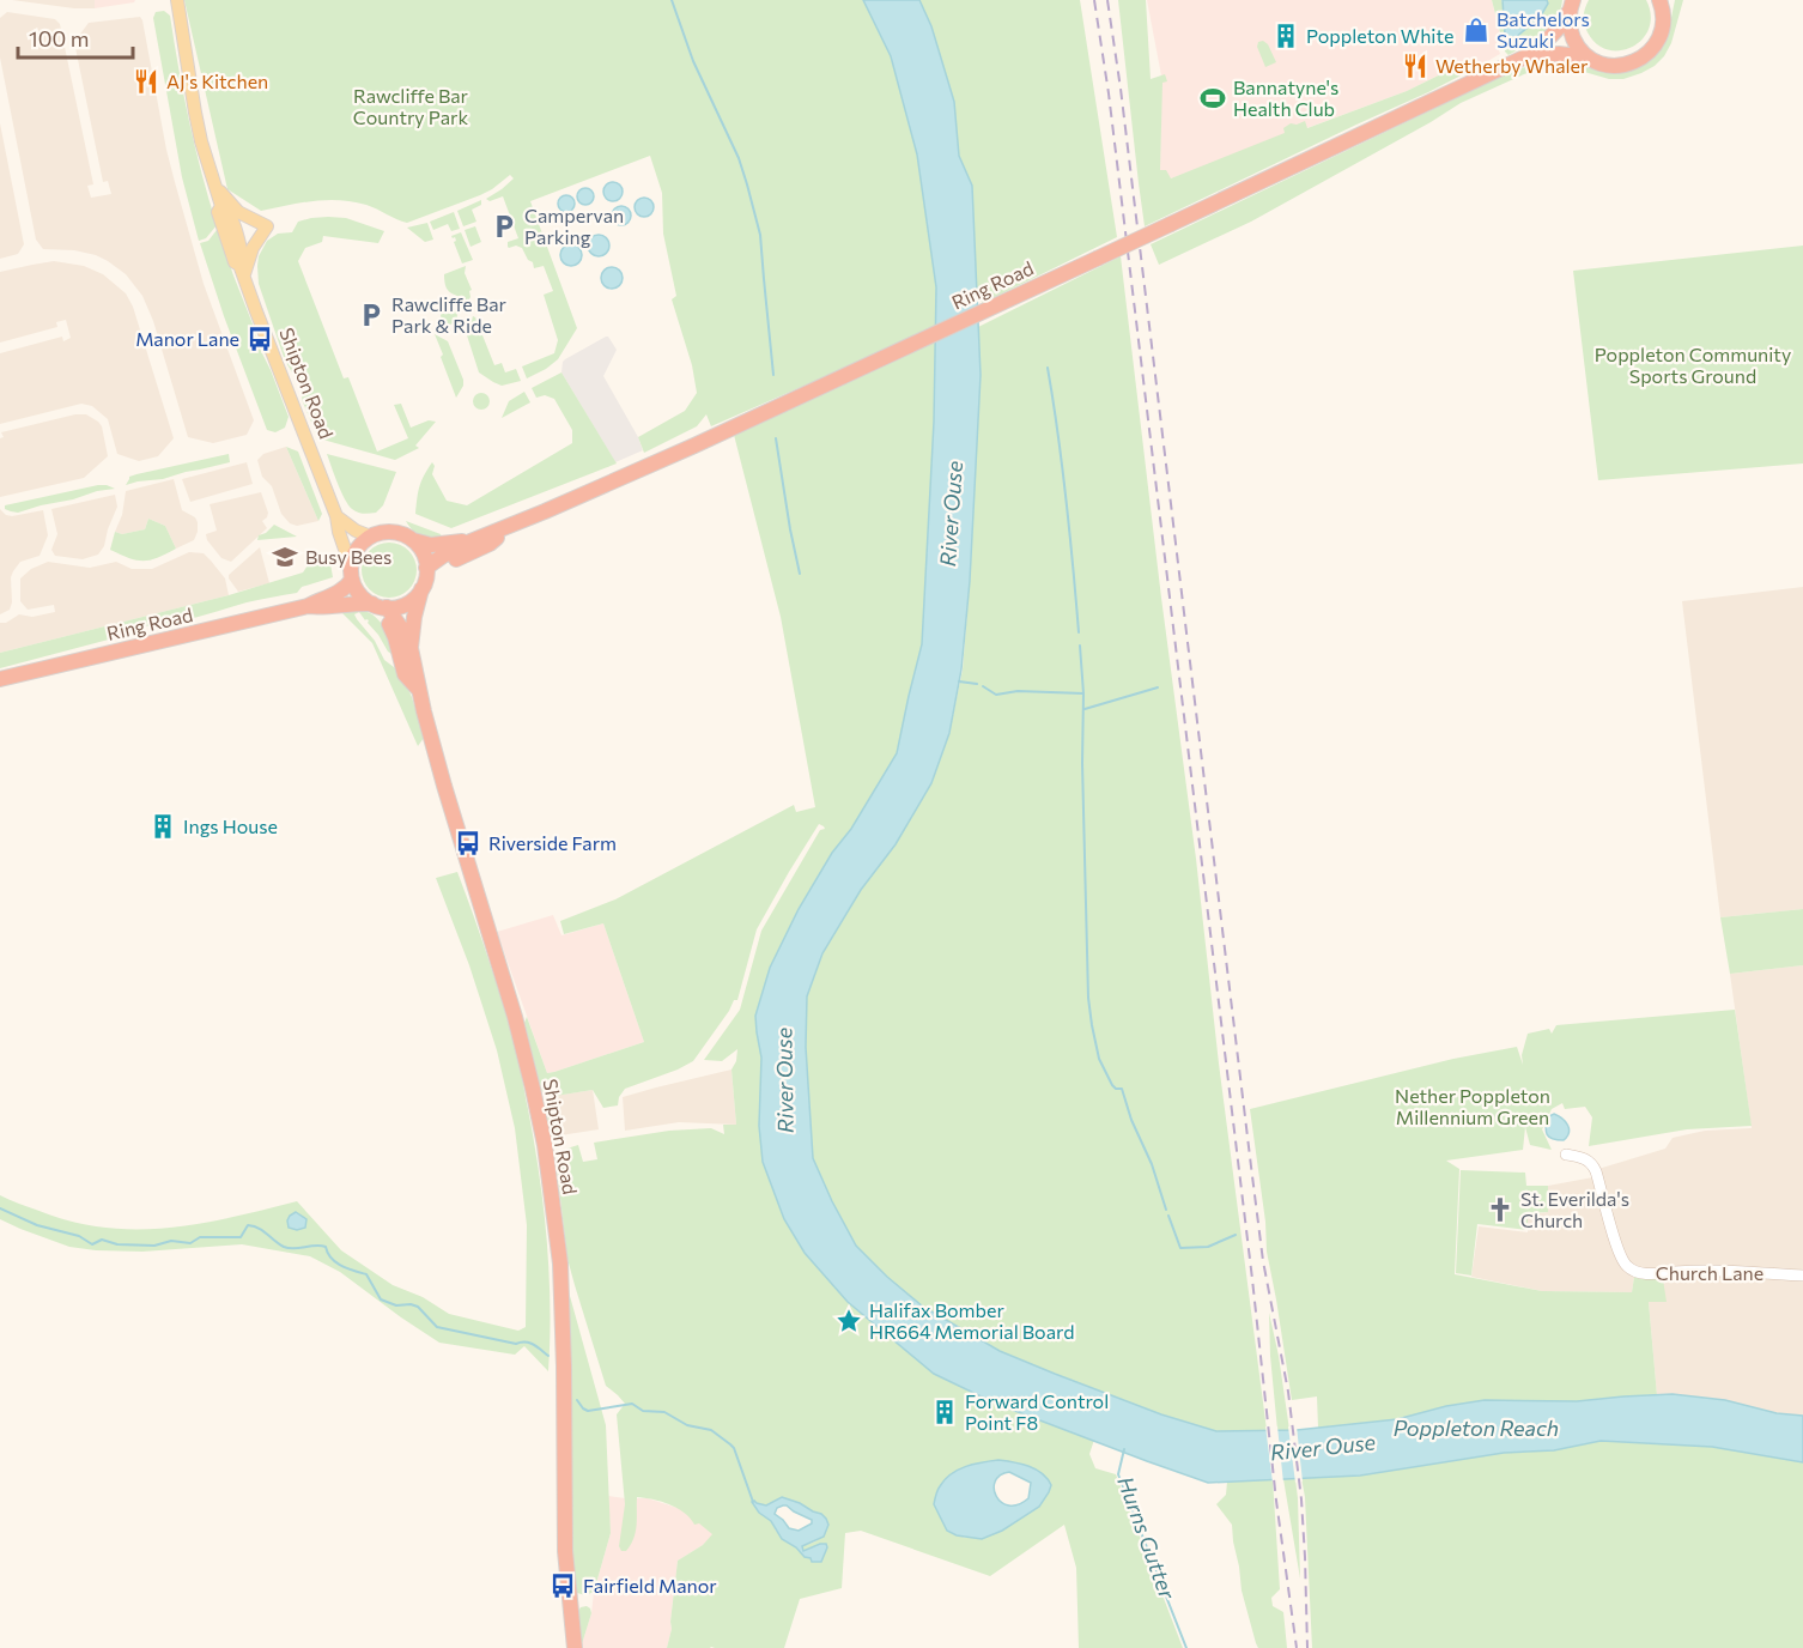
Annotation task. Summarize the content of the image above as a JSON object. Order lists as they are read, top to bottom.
{
  "streets": {
    "highway": ["Ring Road", "Shipton Road"],
    "street": ["Church Lane"]
  },
  "crossings": [
    ["Ring Road", "Shipton Road"]
  ],
  "water": ["River Ouse", "Poppleton Reach", "Hurns Gutter"],
  "parks": ["Rawcliffe Bar Country Park", "Poppleton Community Sports Ground", "Nether Poppleton Millennium Green"],
  "places": {
    "shop": ["Batchelors Suzuki"],
    "building": ["Poppleton White", "Ings House", "Forward Control Point F8"],
    "restaurant": ["Wetherby Whaler", "AJ's Kitchen"],
    "sports": ["Bannatyne's Health Club"],
    "parking": ["Campervan Parking", "Rawcliffe Bar Park & Ride"],
    "bus stop": ["Manor Lane", "Riverside Farm", "Fairfield Manor"],
    "school or university": ["Busy Bees"],
    "church": ["St. Everilda's Church"],
    "place": ["Halifax Bomber HR664 Memorial Board"]
  },
  "scale_bar": "100 m"
}
